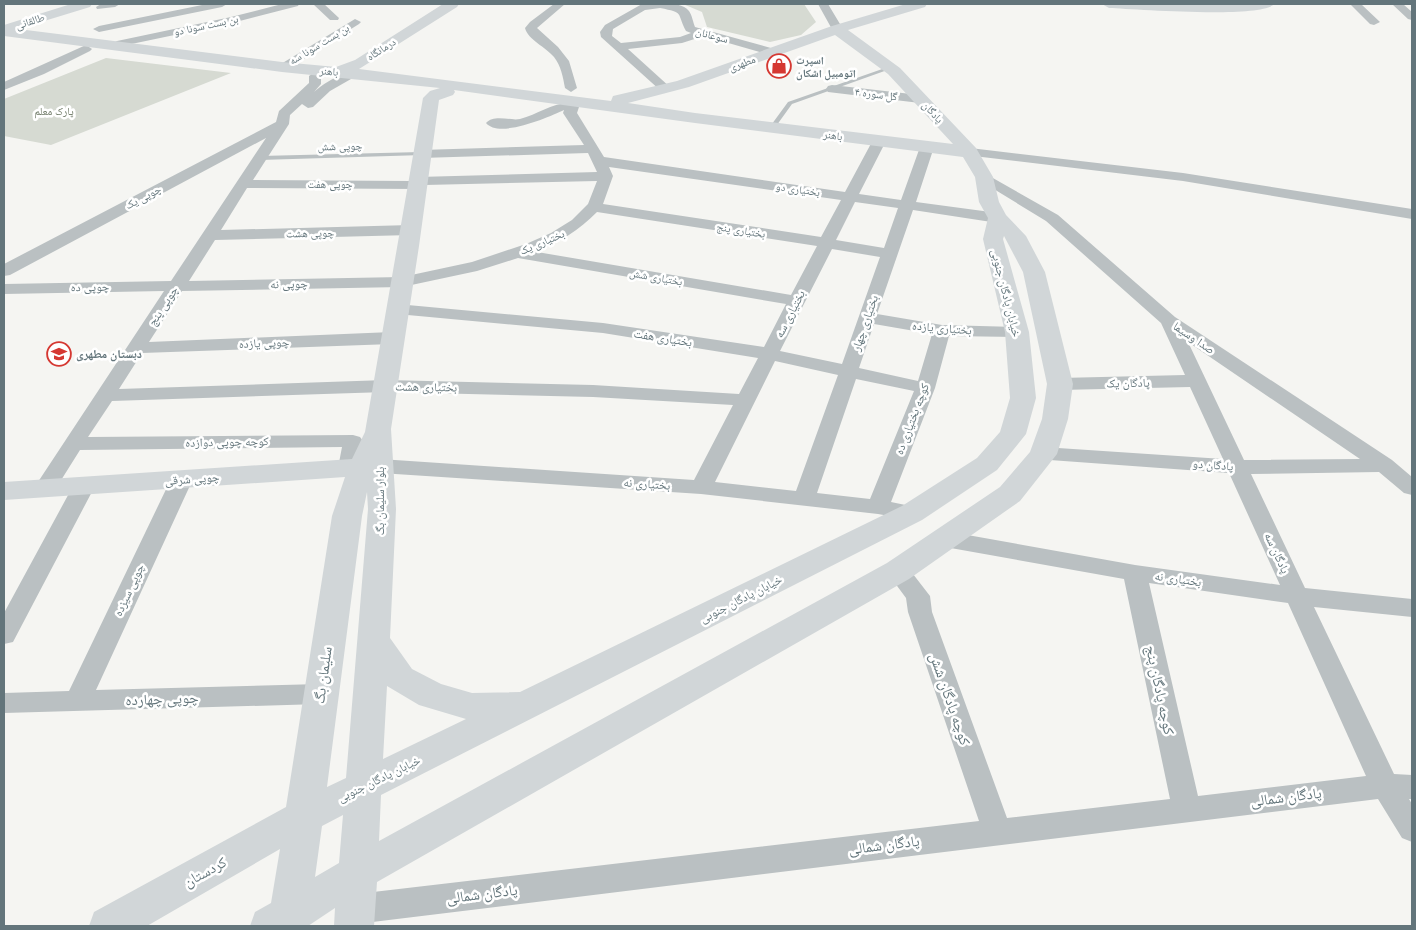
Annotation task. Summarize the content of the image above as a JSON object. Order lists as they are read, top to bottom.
{
  "streets": {
    "main road": [
      "طالقانی",
      "درمانگاه",
      "مطهری",
      "باهنر",
      "پادگان",
      "خیابان پادگان جنوبی",
      "چوپی شرقی",
      "بلوار سلیمان بگ",
      "سلیمان بگ",
      "کردستان"
    ],
    "street": [
      "بن بست سونا دو",
      "سوعانان",
      "بن بست سونا سه",
      "گل سوره ۴",
      "چوپی هفت",
      "بختیاری دو",
      "چوپی یک",
      "بختیاری پنج",
      "چوپی هشت",
      "بختیاری یک",
      "بختیاری شش",
      "چوپی نه",
      "چوپی ده",
      "چوپی پنج",
      "بختیاری سه",
      "بختیاری چهار",
      "بختیاری یازده",
      "بختیاری هفت",
      "صدا وسیما",
      "چوپی یازده",
      "پادگان یک",
      "بختیاری هشت",
      "کوچه بختیاری ده",
      "کوچه چوپی دوازده",
      "پادگان دو",
      "بختیاری نه",
      "پادگان سه",
      "چوپی سیزده",
      "کوچه پادگان پنج",
      "چوپی چهارده",
      "کوچه پادگان شش",
      "پادگان شمالی"
    ],
    "lane": ["چوپی شش"]
  },
  "crossings": [
    ["طالقانی", "باهنر"],
    ["بن بست سونا دو", "باهنر"],
    ["سوعانان", "مطهری"],
    ["بن بست سونا سه", "باهنر"],
    ["درمانگاه", "باهنر"],
    ["درمانگاه", "چوپی یک"],
    ["مطهری", "باهنر"],
    ["مطهری", "پادگان"],
    ["باهنر", "پادگان"],
    ["باهنر", "چوپی یک"],
    ["باهنر", "بختیاری سه"],
    ["باهنر", "بختیاری چهار"],
    ["گل سوره ۴", "پادگان"],
    ["پادگان", "بختیاری دو"],
    ["پادگان", "خیابان پادگان جنوبی"],
    ["پادگان", "صدا وسیما"],
    ["چوپی شش", "بختیاری دو"],
    ["چوپی شش", "چوپی پنج"],
    ["چوپی هفت", "بختیاری یک"],
    ["چوپی هفت", "چوپی پنج"],
    ["بختیاری دو", "خیابان پادگان جنوبی"],
    ["بختیاری دو", "بختیاری سه"],
    ["بختیاری دو", "بختیاری چهار"],
    ["چوپی یک", "چوپی پنج"],
    ["بختیاری پنج", "بختیاری یک"],
    ["بختیاری پنج", "بختیاری سه"],
    ["بختیاری پنج", "بختیاری چهار"],
    ["چوپی هشت", "چوپی پنج"],
    ["بختیاری یک", "بختیاری شش"],
    ["بختیاری یک", "چوپی نه"],
    ["بختیاری شش", "بختیاری سه"],
    ["چوپی نه", "چوپی ده"],
    ["چوپی نه", "چوپی پنج"],
    ["چوپی ده", "چوپی پنج"],
    ["خیابان پادگان جنوبی", "بختیاری یازده"],
    ["خیابان پادگان جنوبی", "پادگان یک"],
    ["خیابان پادگان جنوبی", "پادگان دو"],
    ["خیابان پادگان جنوبی", "بختیاری نه"],
    ["خیابان پادگان جنوبی", "بلوار سلیمان بگ"],
    ["خیابان پادگان جنوبی", "سلیمان بگ"],
    ["خیابان پادگان جنوبی", "کوچه پادگان شش"],
    ["خیابان پادگان جنوبی", "پادگان شمالی"],
    ["خیابان پادگان جنوبی", "کردستان"],
    ["چوپی پنج", "چوپی یازده"],
    ["چوپی پنج", "بختیاری هشت"],
    ["چوپی پنج", "کوچه چوپی دوازده"],
    ["چوپی پنج", "چوپی شرقی"],
    ["بختیاری سه", "بختیاری هفت"],
    ["بختیاری سه", "بختیاری هشت"],
    ["بختیاری سه", "بختیاری نه"],
    ["بختیاری چهار", "بختیاری یازده"],
    ["بختیاری چهار", "بختیاری هفت"],
    ["بختیاری چهار", "بختیاری نه"],
    ["بختیاری یازده", "کوچه بختیاری ده"],
    ["بختیاری هفت", "کوچه بختیاری ده"],
    ["صدا وسیما", "پادگان دو"],
    ["صدا وسیما", "پادگان سه"],
    ["پادگان یک", "پادگان سه"],
    ["بختیاری هشت", "سلیمان بگ"],
    ["کوچه بختیاری ده", "بختیاری نه"],
    ["کوچه چوپی دوازده", "چوپی شرقی"],
    ["کوچه چوپی دوازده", "بختیاری نه"],
    ["کوچه چوپی دوازده", "بلوار سلیمان بگ"],
    ["کوچه چوپی دوازده", "سلیمان بگ"],
    ["پادگان دو", "پادگان سه"],
    ["چوپی شرقی", "بختیاری نه"],
    ["چوپی شرقی", "بلوار سلیمان بگ"],
    ["چوپی شرقی", "چوپی سیزده"],
    ["چوپی شرقی", "سلیمان بگ"],
    ["بختیاری نه", "بلوار سلیمان بگ"],
    ["بختیاری نه", "پادگان سه"],
    ["بختیاری نه", "سلیمان بگ"],
    ["بختیاری نه", "کوچه پادگان پنج"],
    ["بلوار سلیمان بگ", "سلیمان بگ"],
    ["بلوار سلیمان بگ", "پادگان شمالی"],
    ["پادگان سه", "پادگان شمالی"],
    ["چوپی سیزده", "چوپی چهارده"],
    ["سلیمان بگ", "چوپی چهارده"],
    ["سلیمان بگ", "کردستان"],
    ["کوچه پادگان پنج", "پادگان شمالی"],
    ["کوچه پادگان شش", "پادگان شمالی"]
  ],
  "parks": ["پارک معلم"],
  "places": {
    "shop": ["اسپرت اتومبیل اشکان"],
    "school or university": ["دبستان مطهری"]
  }
}
